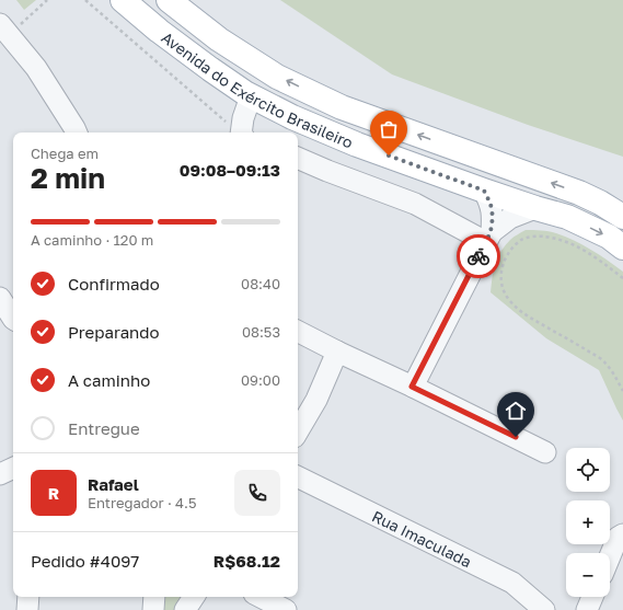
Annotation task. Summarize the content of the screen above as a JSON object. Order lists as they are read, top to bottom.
{
  "streets": {
    "main road": ["Avenida do Exército Brasileiro"],
    "street": ["Rua Imaculada"]
  },
  "page": {
    "heading": ["2 min", "Chega em", "09:08–09:13"],
    "panel": [
      "Rafael",
      "Entregador · 4.5",
      "Pedido #4097",
      "R$68.12"
    ],
    "bar": "A caminho · 120 m",
    "list": [
      ["Confirmado", "08:40"],
      ["Preparando", "08:53"],
      ["A caminho", "09:00"],
      "Entregue"
    ],
    "map_buttons": ["+", "−"],
    "round": "R"
  }
}
